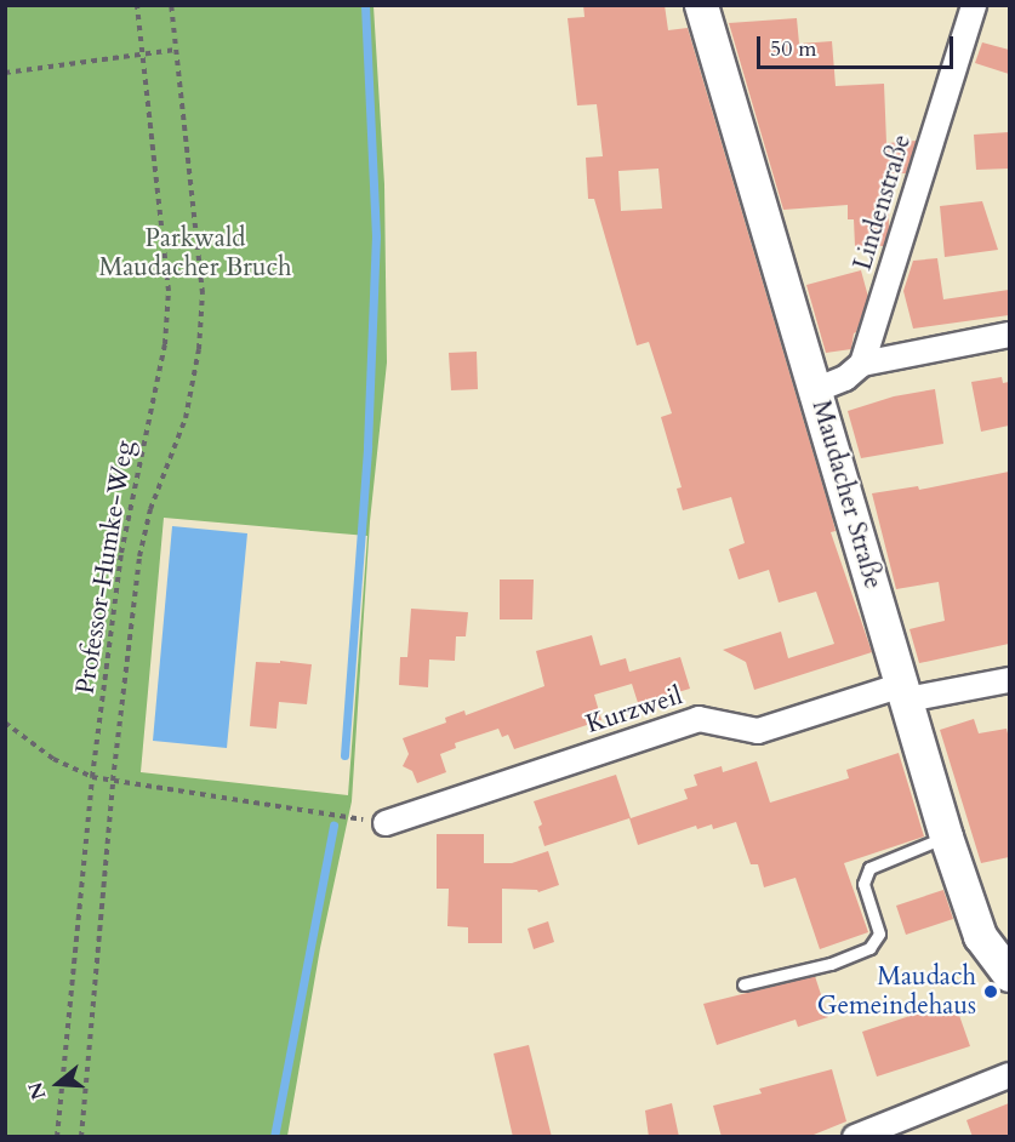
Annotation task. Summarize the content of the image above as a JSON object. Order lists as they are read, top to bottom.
{
  "streets": {
    "street": ["Lindenstraße", "Maudacher Straße", "Kurzweil"],
    "path": ["Professor-Humke-Weg"]
  },
  "crossings": [
    ["Maudacher Straße", "Kurzweil"]
  ],
  "parks": ["Parkwald Maudacher Bruch"],
  "places": ["Maudach Gemeindehaus"],
  "scale_bar": "50 m",
  "north": "left"
}
